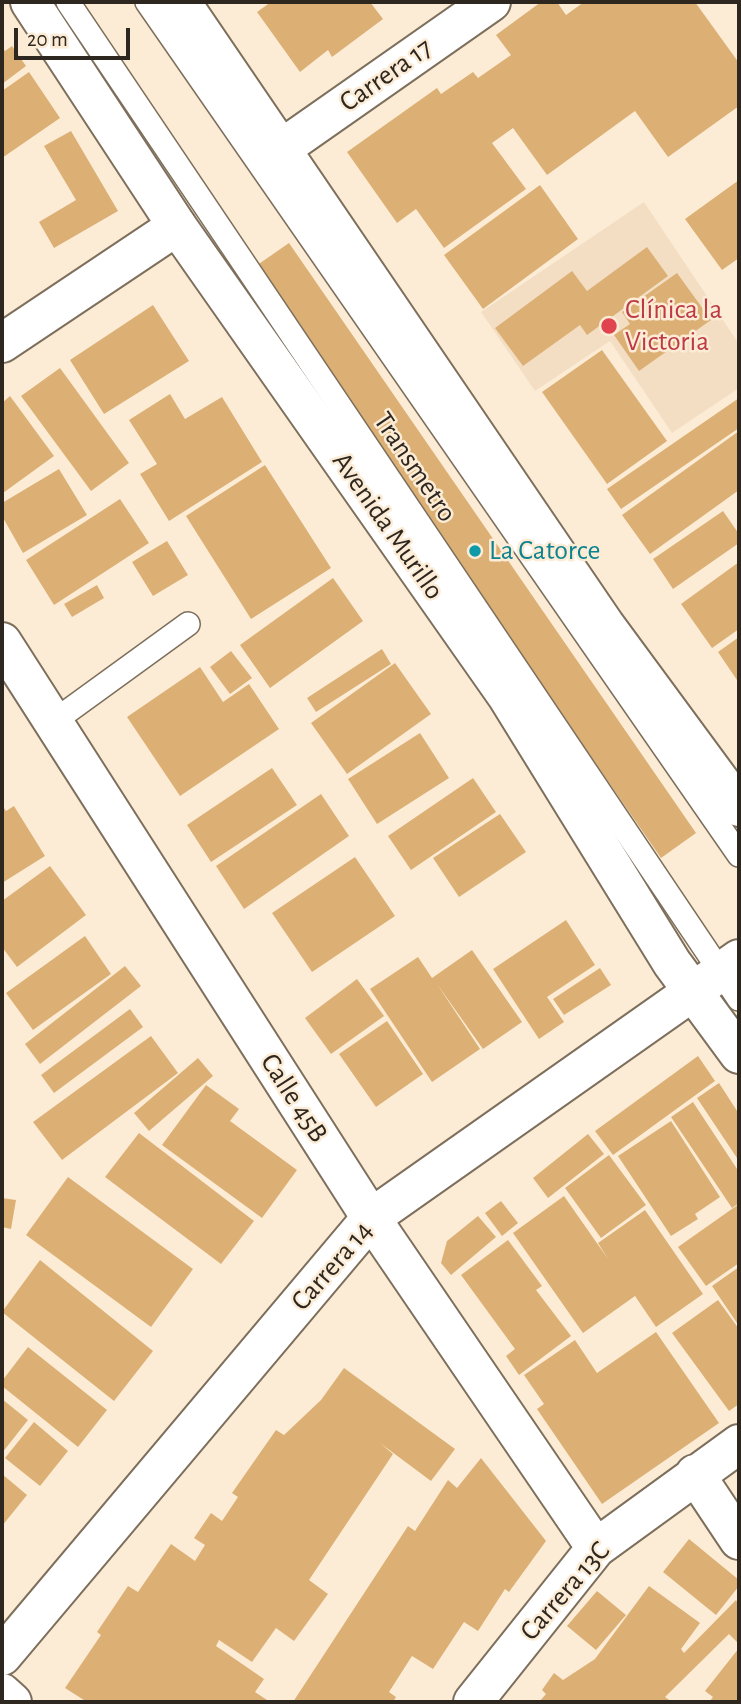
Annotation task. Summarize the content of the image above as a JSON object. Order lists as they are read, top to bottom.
{
  "streets": {
    "street": [
      "Carrera 17",
      "Avenida Murillo",
      "Calle 45B",
      "Carrera 14",
      "Carrera 13C"
    ],
    "lane": ["Transmetro"]
  },
  "crossings": [
    ["Transmetro", "Avenida Murillo"],
    ["Transmetro", "Carrera 14"],
    ["Avenida Murillo", "Carrera 14"],
    ["Calle 45B", "Carrera 14"],
    ["Calle 45B", "Carrera 13C"]
  ],
  "places": ["Clínica la Victoria", "La Catorce"],
  "scale_bar": "20 m"
}
